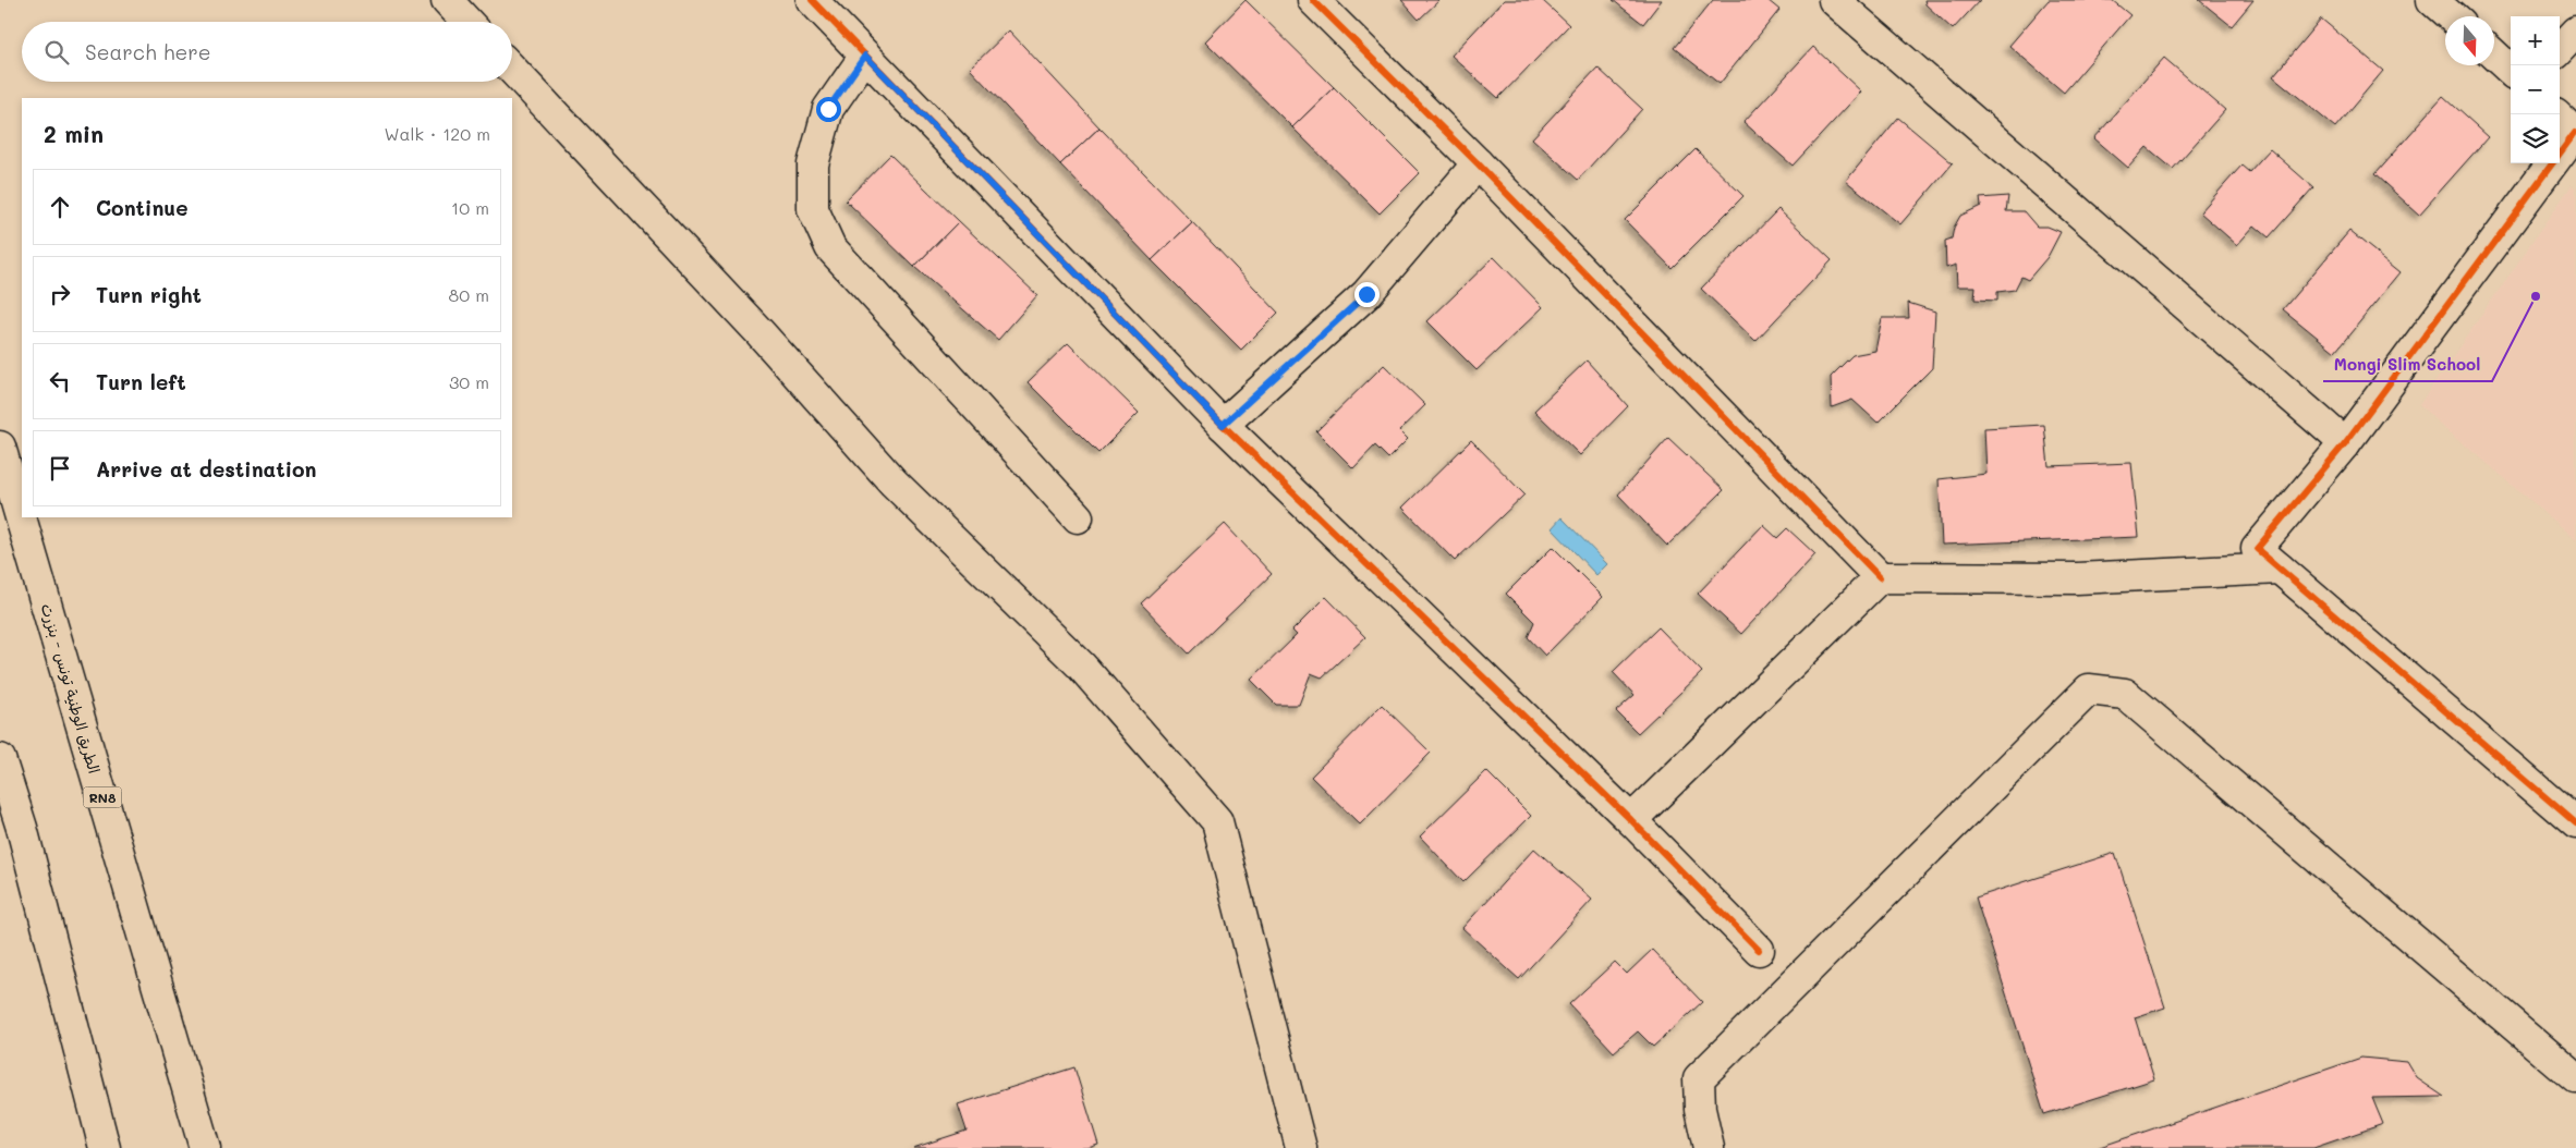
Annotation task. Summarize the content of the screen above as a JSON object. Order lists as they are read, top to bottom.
{
  "streets": {
    "main road": ["الطريق الوطنية تونس - بنزرت", "RN8"]
  },
  "places": ["Mongi Slim School"],
  "north": "bottom",
  "page": {
    "map_buttons": ["+", "−"],
    "search": "Search here",
    "heading": ["2 min", "Walk · 120 m"],
    "list": [
      ["Continue", "10 m"],
      ["Turn right", "80 m"],
      ["Turn left", "30 m"],
      "Arrive at destination"
    ]
  }
}
